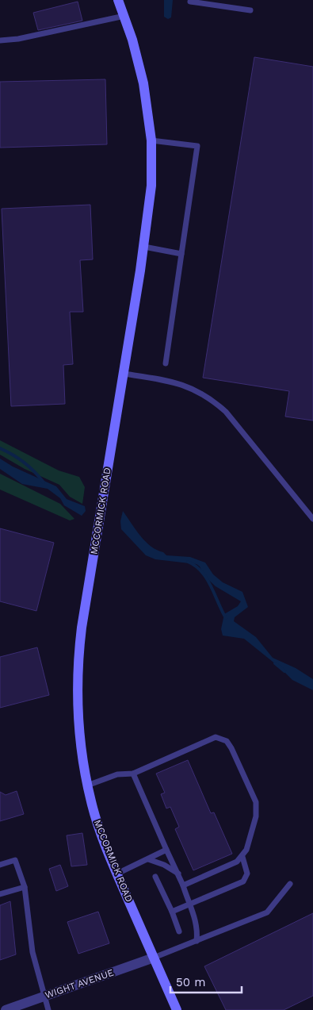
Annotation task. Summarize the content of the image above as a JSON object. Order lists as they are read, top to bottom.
{
  "streets": {
    "main road": ["MCCORMICK ROAD"],
    "street": ["WIGHT AVENUE"]
  },
  "crossings": [
    ["MCCORMICK ROAD", "WIGHT AVENUE"]
  ],
  "scale_bar": "50 m"
}
